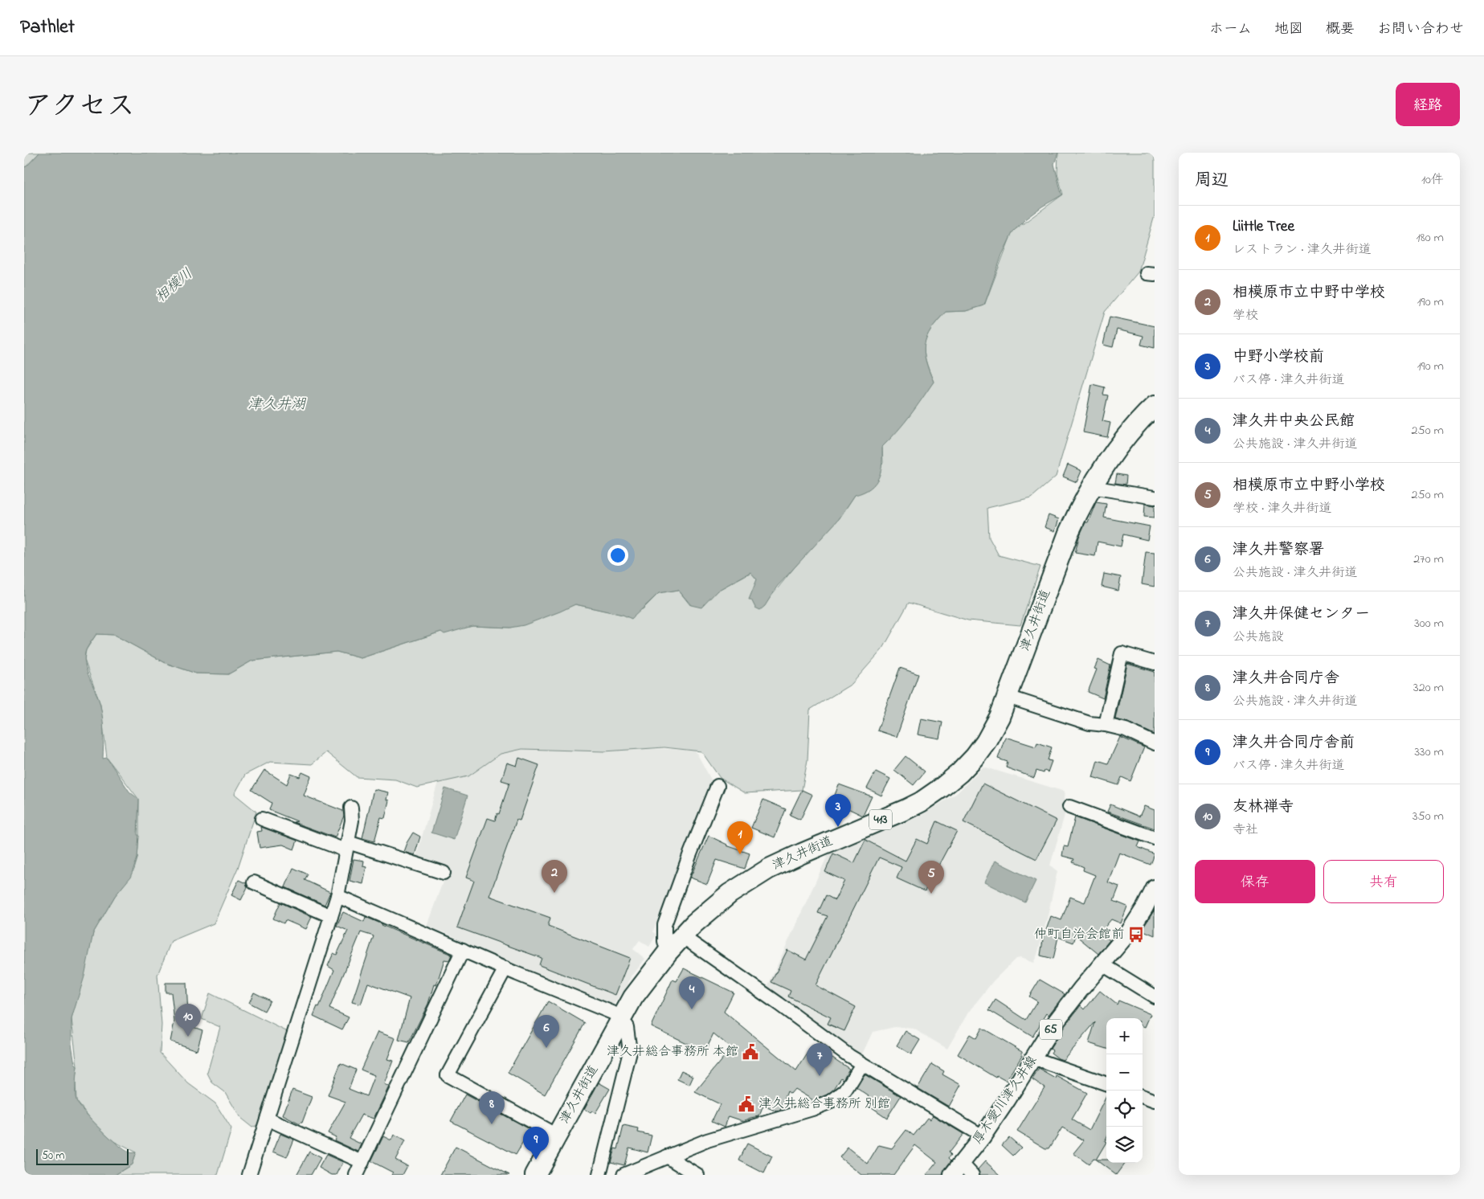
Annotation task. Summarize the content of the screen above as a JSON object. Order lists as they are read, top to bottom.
{
  "streets": {
    "highway": ["津久井街道", "413"],
    "main road": ["65", "厚木愛川津久井線"]
  },
  "water": ["相模川", "津久井湖"],
  "places": {
    "bus stop": ["仲町自治会館前"],
    "public building": ["津久井総合事務所 本館", "津久井総合事務所 別館"]
  },
  "scale_bar": "50 m",
  "page": {
    "header": "Pathlet",
    "nav": [
      "ホーム",
      "地図",
      "概要",
      "お問い合わせ"
    ],
    "title": "アクセス",
    "buttons": [
      "経路",
      ["保存", "共有"]
    ],
    "heading": ["周辺", "10件"],
    "list": [
      {
        "mark": "1",
        "name": "Liittle Tree",
        "note": "レストラン · 津久井街道",
        "value": "180 m"
      },
      {
        "mark": "2",
        "name": "相模原市立中野中学校",
        "note": "学校",
        "value": "190 m"
      },
      {
        "mark": "3",
        "name": "中野小学校前",
        "note": "バス停 · 津久井街道",
        "value": "190 m"
      },
      {
        "mark": "4",
        "name": "津久井中央公民館",
        "note": "公共施設 · 津久井街道",
        "value": "250 m"
      },
      {
        "mark": "5",
        "name": "相模原市立中野小学校",
        "note": "学校 · 津久井街道",
        "value": "250 m"
      },
      {
        "mark": "6",
        "name": "津久井警察署",
        "note": "公共施設 · 津久井街道",
        "value": "270 m"
      },
      {
        "mark": "7",
        "name": "津久井保健センター",
        "note": "公共施設",
        "value": "300 m"
      },
      {
        "mark": "8",
        "name": "津久井合同庁舎",
        "note": "公共施設 · 津久井街道",
        "value": "320 m"
      },
      {
        "mark": "9",
        "name": "津久井合同庁舎前",
        "note": "バス停 · 津久井街道",
        "value": "330 m"
      },
      {
        "mark": "10",
        "name": "友林禅寺",
        "note": "寺社",
        "value": "350 m"
      }
    ],
    "pins": [
      "3",
      "1",
      "2",
      "5",
      "4",
      "10",
      "6",
      "7",
      "8",
      "9"
    ],
    "map_buttons": ["+", "−"],
    "scale": "50 m"
  }
}
